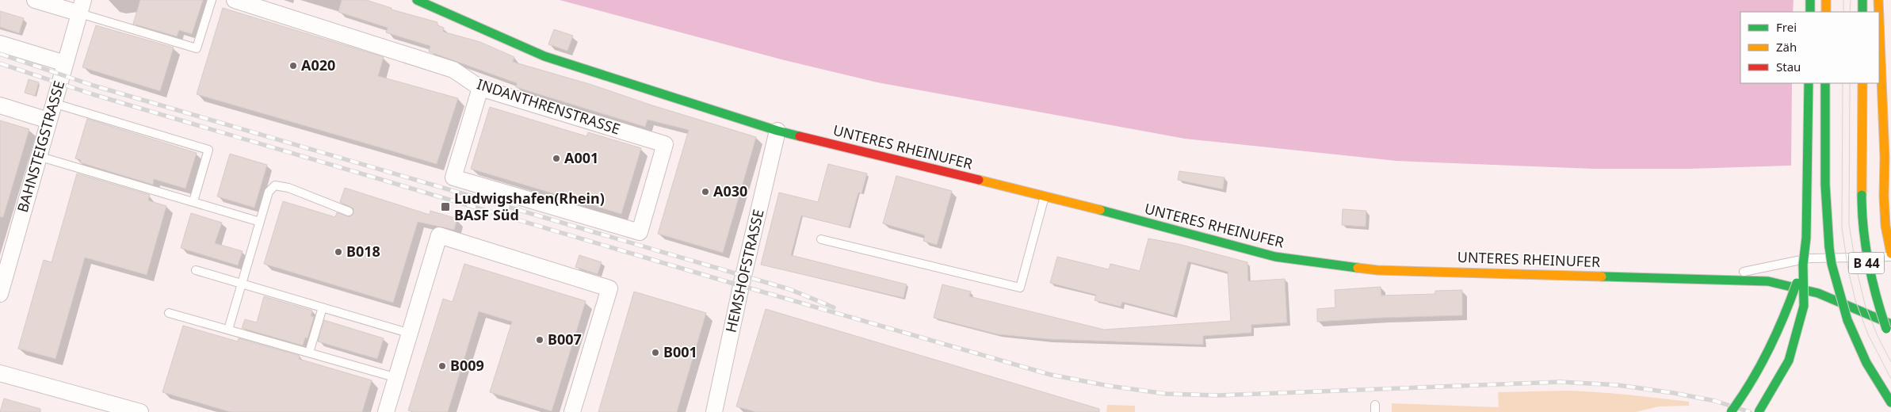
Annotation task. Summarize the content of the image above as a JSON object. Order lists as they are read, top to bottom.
{
  "streets": {
    "main road": ["UNTERES RHEINUFER", "B 44"],
    "street": ["INDANTHRENSTRASSE", "BAHNSTEIGSTRASSE", "HEMSHOFSTRASSE"]
  },
  "crossings": [
    ["UNTERES RHEINUFER", "HEMSHOFSTRASSE"]
  ],
  "places": {
    "other": [
      "A020",
      "A001",
      "A030",
      "B018",
      "B007",
      "B001",
      "B009"
    ],
    "transit": ["Ludwigshafen(Rhein) BASF Süd"]
  },
  "legend": ["Frei", "Zäh", "Stau"]
}
